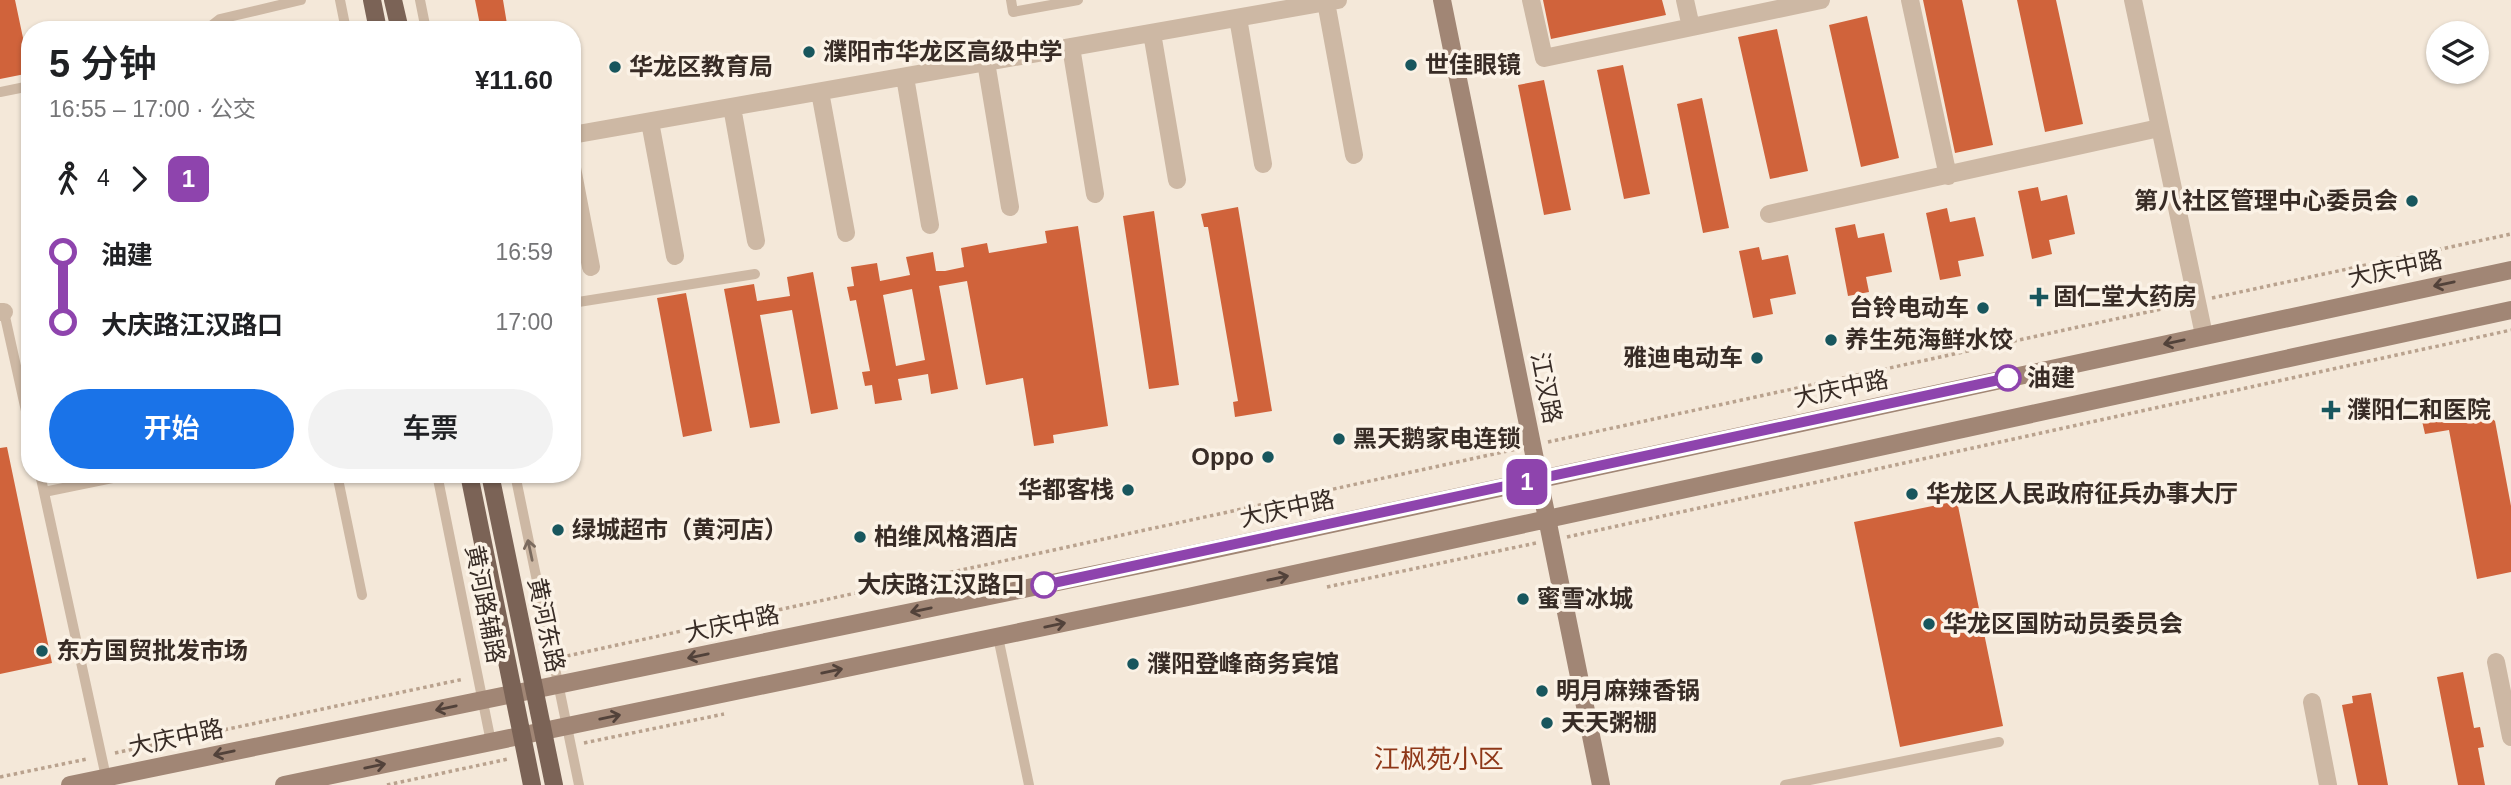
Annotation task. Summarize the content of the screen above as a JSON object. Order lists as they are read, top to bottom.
{
  "streets": {
    "main road": ["大庆中路", "江汉路", "黄河东路"],
    "lane": ["黄河路辅路"]
  },
  "crossings": [
    ["大庆中路", "江汉路"],
    ["大庆中路", "黄河路辅路"],
    ["大庆中路", "黄河东路"]
  ],
  "districts": ["江枫苑小区"],
  "places": {
    "other": [
      "濮阳市华龙区高级中学",
      "世佳眼镜",
      "华龙区教育局",
      "第八社区管理中心委员会",
      "台铃电动车",
      "养生苑海鲜水饺",
      "雅迪电动车",
      "油建",
      "黑天鹅家电连锁",
      "Oppo",
      "华都客栈",
      "华龙区人民政府征兵办事大厅",
      "绿城超市（黄河店）",
      "柏维风格酒店",
      "大庆路江汉路口",
      "蜜雪冰城",
      "华龙区国防动员委员会",
      "东方国贸批发市场",
      "濮阳登峰商务宾馆",
      "明月麻辣香锅",
      "天天粥棚"
    ],
    "health": ["固仁堂大药房", "濮阳仁和医院"]
  },
  "lines": ["bus line 1"],
  "page": {
    "on_map": "1",
    "heading": ["5 分钟", "16:55 – 17:00 · 公交", "¥11.60"],
    "legs": ["4", "1"],
    "list": [
      {
        "name": "油建",
        "value": "16:59"
      },
      {
        "name": "大庆路江汉路口",
        "value": "17:00"
      }
    ],
    "buttons": ["开始", "车票"]
  }
}
